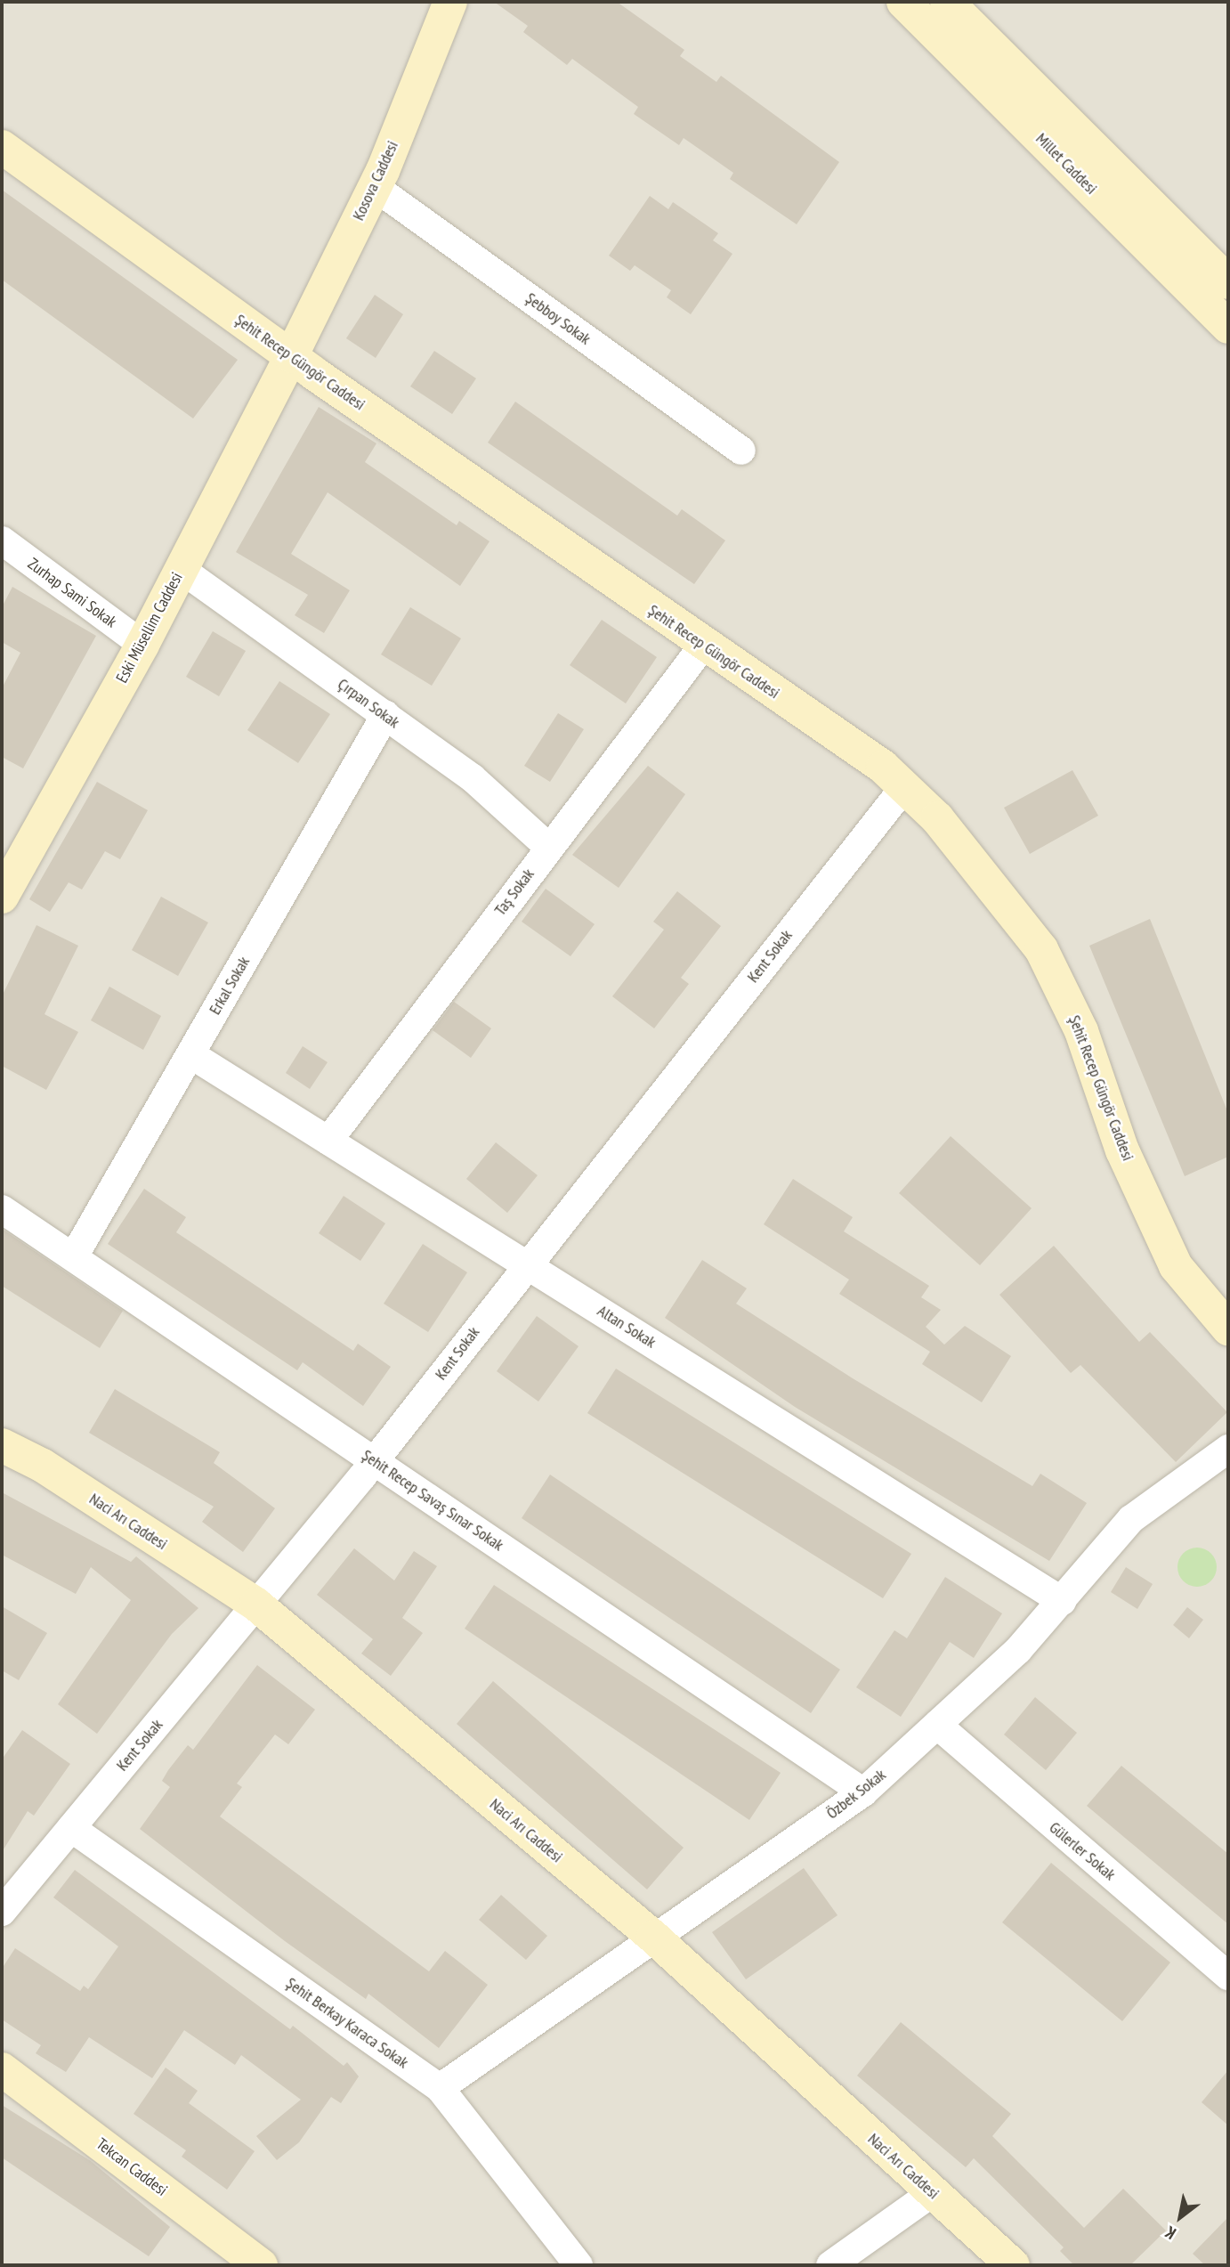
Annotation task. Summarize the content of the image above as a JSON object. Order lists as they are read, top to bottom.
{
  "streets": {
    "street": [
      "Millet Caddesi",
      "Kosova Caddesi",
      "Şebboy Sokak",
      "Şehit Recep Güngör Caddesi",
      "Zurhap Sami Sokak",
      "Eski Müsellim Caddesi",
      "Çırpan Sokak",
      "Taş Sokak",
      "Kent Sokak",
      "Erkal Sokak",
      "Altan Sokak",
      "Şehit Recep Savaş Sınar Sokak",
      "Naci Arı Caddesi",
      "Özbek Sokak",
      "Gülerler Sokak",
      "Şehit Berkay Karaca Sokak",
      "Tekcan Caddesi"
    ]
  },
  "crossings": [
    ["Kosova Caddesi", "Şebboy Sokak"],
    ["Kosova Caddesi", "Şehit Recep Güngör Caddesi"],
    ["Kosova Caddesi", "Eski Müsellim Caddesi"],
    ["Şehit Recep Güngör Caddesi", "Eski Müsellim Caddesi"],
    ["Şehit Recep Güngör Caddesi", "Taş Sokak"],
    ["Şehit Recep Güngör Caddesi", "Kent Sokak"],
    ["Zurhap Sami Sokak", "Eski Müsellim Caddesi"],
    ["Eski Müsellim Caddesi", "Çırpan Sokak"],
    ["Çırpan Sokak", "Taş Sokak"],
    ["Çırpan Sokak", "Erkal Sokak"],
    ["Taş Sokak", "Altan Sokak"],
    ["Kent Sokak", "Altan Sokak"],
    ["Kent Sokak", "Şehit Recep Savaş Sınar Sokak"],
    ["Kent Sokak", "Naci Arı Caddesi"],
    ["Kent Sokak", "Şehit Berkay Karaca Sokak"],
    ["Erkal Sokak", "Altan Sokak"],
    ["Erkal Sokak", "Şehit Recep Savaş Sınar Sokak"],
    ["Altan Sokak", "Özbek Sokak"],
    ["Şehit Recep Savaş Sınar Sokak", "Özbek Sokak"],
    ["Naci Arı Caddesi", "Özbek Sokak"],
    ["Özbek Sokak", "Gülerler Sokak"],
    ["Özbek Sokak", "Şehit Berkay Karaca Sokak"]
  ],
  "north": "bottom left"
}
